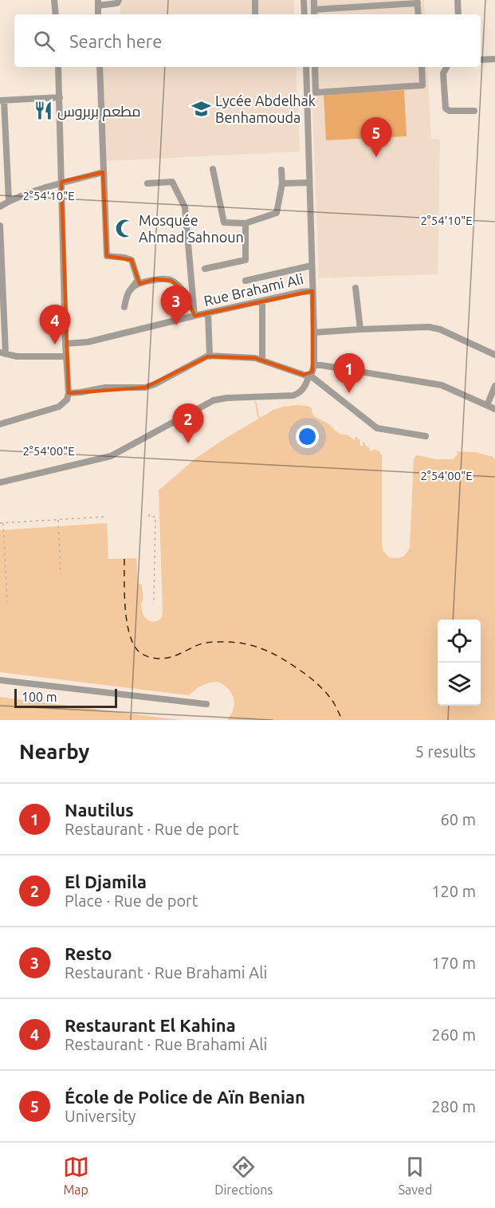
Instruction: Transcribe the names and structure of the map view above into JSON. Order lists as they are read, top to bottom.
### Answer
{
  "streets": {
    "street": ["Rue Brahami Ali"]
  },
  "places": {
    "school or university": ["Lycée Abdelhak Benhamouda"],
    "restaurant": ["مطعم بربروس"],
    "mosque": ["Mosquée Ahmad Sahnoun"]
  },
  "scale_bar": "100 m",
  "page": {
    "search": "Search here",
    "pins": [
      "5",
      "3",
      "4",
      "1",
      "2"
    ],
    "scale": "100 m",
    "heading": ["Nearby", "5 results"],
    "list": [
      {
        "mark": "1",
        "name": "Nautilus",
        "note": "Restaurant · Rue de port",
        "value": "60 m"
      },
      {
        "mark": "2",
        "name": "El Djamila",
        "note": "Place · Rue de port",
        "value": "120 m"
      },
      {
        "mark": "3",
        "name": "Resto",
        "note": "Restaurant · Rue Brahami Ali",
        "value": "170 m"
      },
      {
        "mark": "4",
        "name": "Restaurant El Kahina",
        "note": "Restaurant · Rue Brahami Ali",
        "value": "260 m"
      },
      {
        "mark": "5",
        "name": "École de Police de Aïn Benian",
        "note": "University",
        "value": "280 m"
      }
    ],
    "nav": ["Map", "Directions", "Saved"]
  },
  "coordinates": ["2°54'10\"E", "2°54'00\"E"]
}
